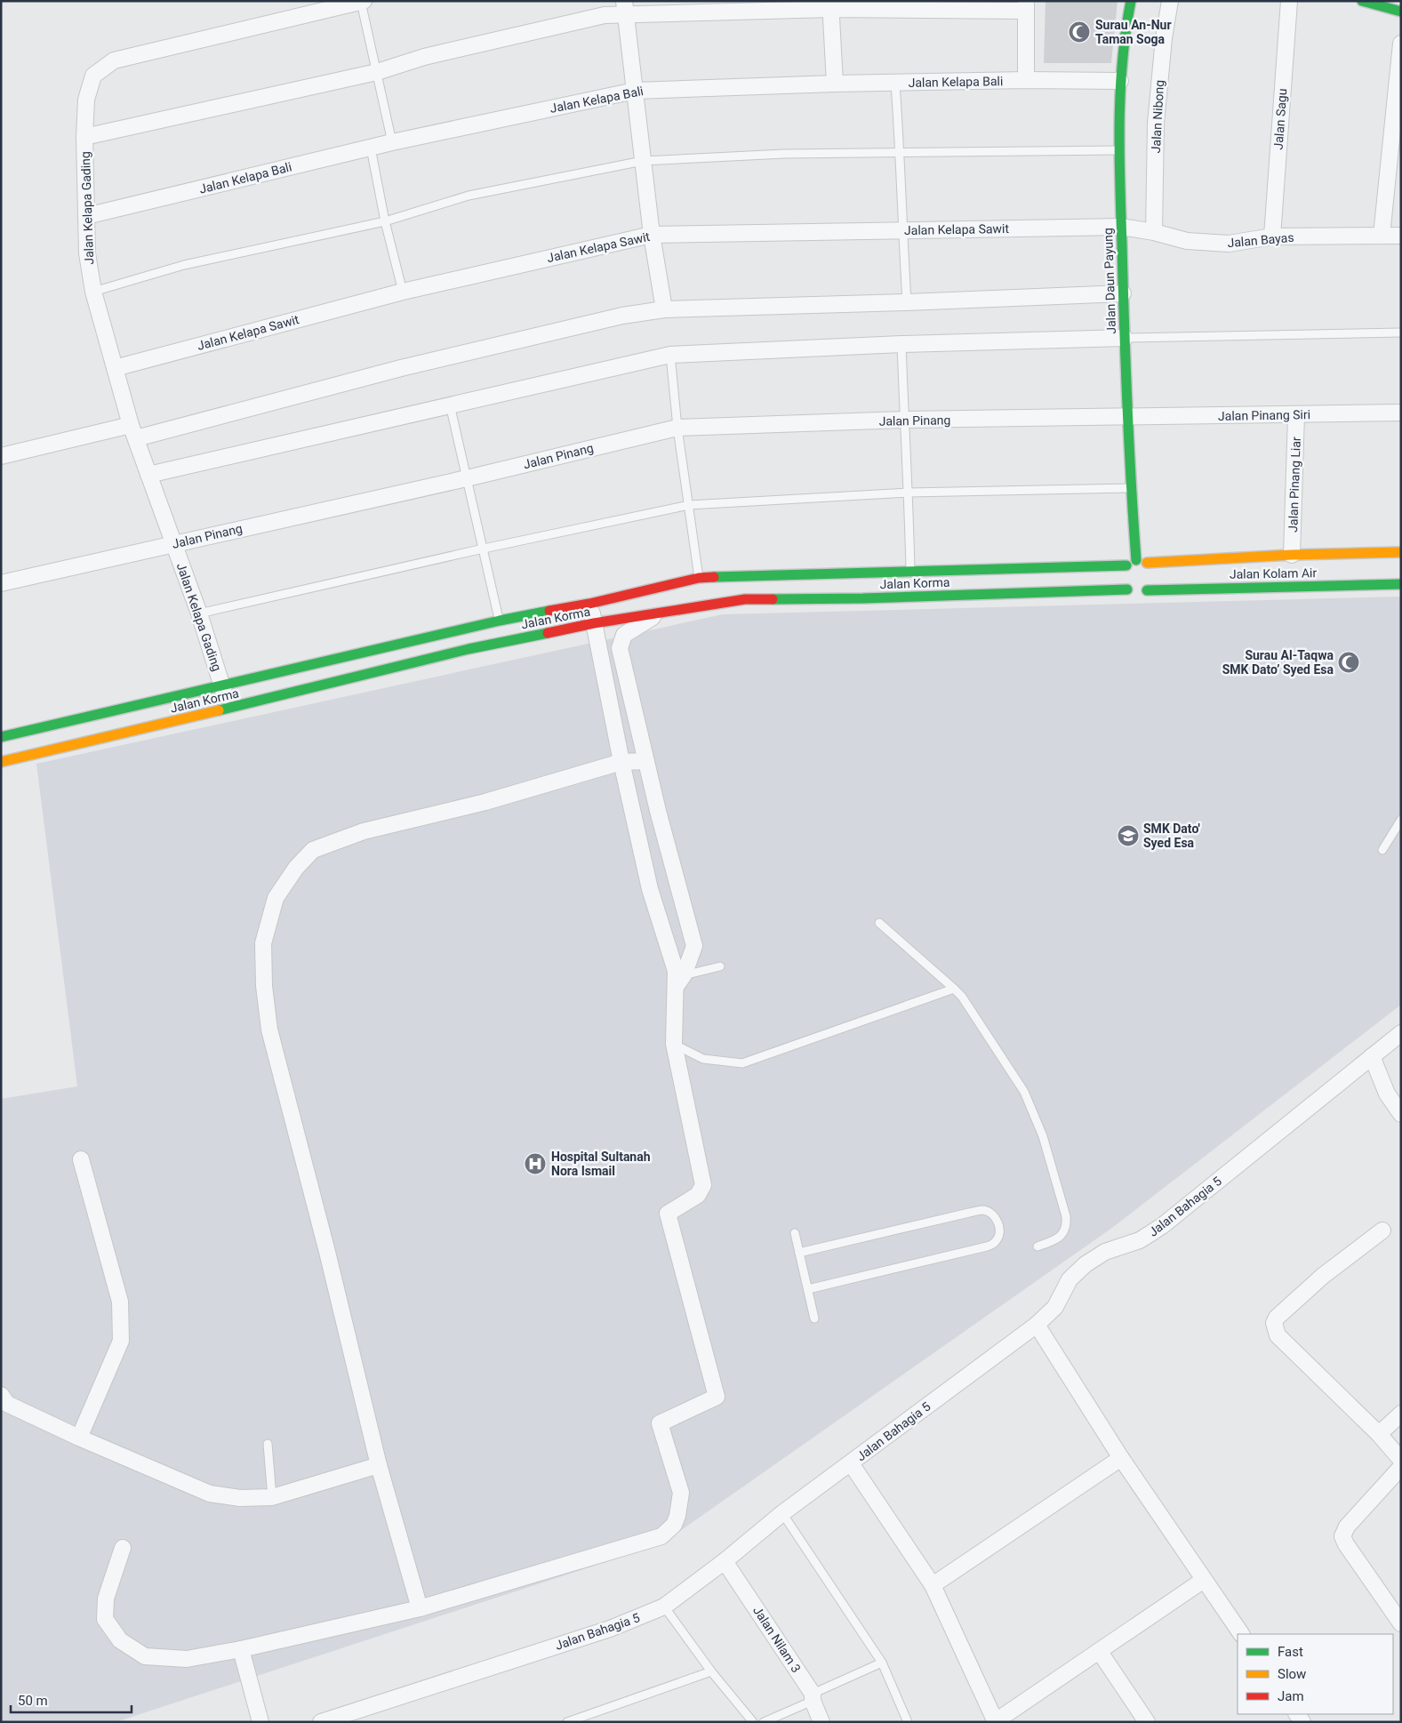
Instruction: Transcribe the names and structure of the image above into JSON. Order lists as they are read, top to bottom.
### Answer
{
  "streets": {
    "street": [
      "Jalan Kelapa Bali",
      "Jalan Nibong",
      "Jalan Sagu",
      "Jalan Kelapa Gading",
      "Jalan Kelapa Sawit",
      "Jalan Bayas",
      "Jalan Daun Payung",
      "Jalan Pinang Siri",
      "Jalan Pinang",
      "Jalan Pinang Liar",
      "Jalan Kolam Air",
      "Jalan Korma",
      "Jalan Bahagia 5",
      "Jalan Nilam 3"
    ]
  },
  "crossings": [
    ["Jalan Kelapa Bali", "Jalan Kelapa Gading"],
    ["Jalan Kelapa Bali", "Jalan Daun Payung"],
    ["Jalan Nibong", "Jalan Bayas"],
    ["Jalan Sagu", "Jalan Bayas"],
    ["Jalan Kelapa Gading", "Jalan Kelapa Sawit"],
    ["Jalan Kelapa Gading", "Jalan Pinang"],
    ["Jalan Kelapa Gading", "Jalan Korma"],
    ["Jalan Kelapa Sawit", "Jalan Bayas"],
    ["Jalan Kelapa Sawit", "Jalan Daun Payung"],
    ["Jalan Bayas", "Jalan Daun Payung"],
    ["Jalan Daun Payung", "Jalan Pinang Siri"],
    ["Jalan Daun Payung", "Jalan Pinang"],
    ["Jalan Daun Payung", "Jalan Kolam Air"],
    ["Jalan Daun Payung", "Jalan Korma"],
    ["Jalan Pinang Siri", "Jalan Pinang"],
    ["Jalan Pinang Siri", "Jalan Pinang Liar"],
    ["Jalan Pinang Liar", "Jalan Kolam Air"],
    ["Jalan Kolam Air", "Jalan Korma"],
    ["Jalan Bahagia 5", "Jalan Nilam 3"]
  ],
  "places": {
    "mosque": ["Surau An-Nur Taman Soga", "Surau Al-Taqwa SMK Dato’ Syed Esa"],
    "school or university": ["SMK Dato' Syed Esa"],
    "hospital": ["Hospital Sultanah Nora Ismail"]
  },
  "legend": ["Fast", "Slow", "Jam"],
  "scale_bar": "50 m"
}
